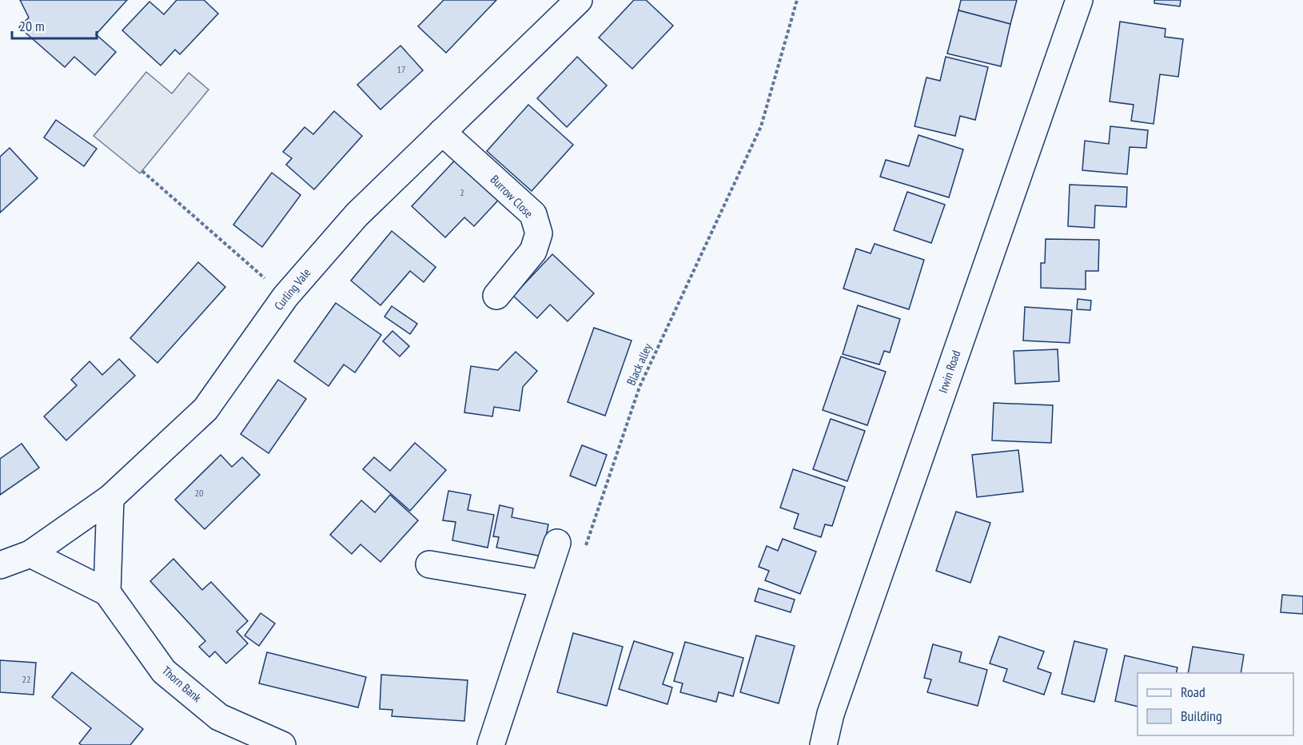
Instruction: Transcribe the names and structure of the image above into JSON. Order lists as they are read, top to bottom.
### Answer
{
  "streets": {
    "street": [
      "Burrow Close",
      "Curling Vale",
      "Irwin Road",
      "Thorn Bank"
    ],
    "path": ["Black alley"]
  },
  "crossings": [
    ["Burrow Close", "Curling Vale"],
    ["Curling Vale", "Thorn Bank"]
  ],
  "house_numbers": [
    "17",
    "2",
    "20",
    "22"
  ],
  "legend": ["Road", "Building"],
  "scale_bar": "20 m"
}
